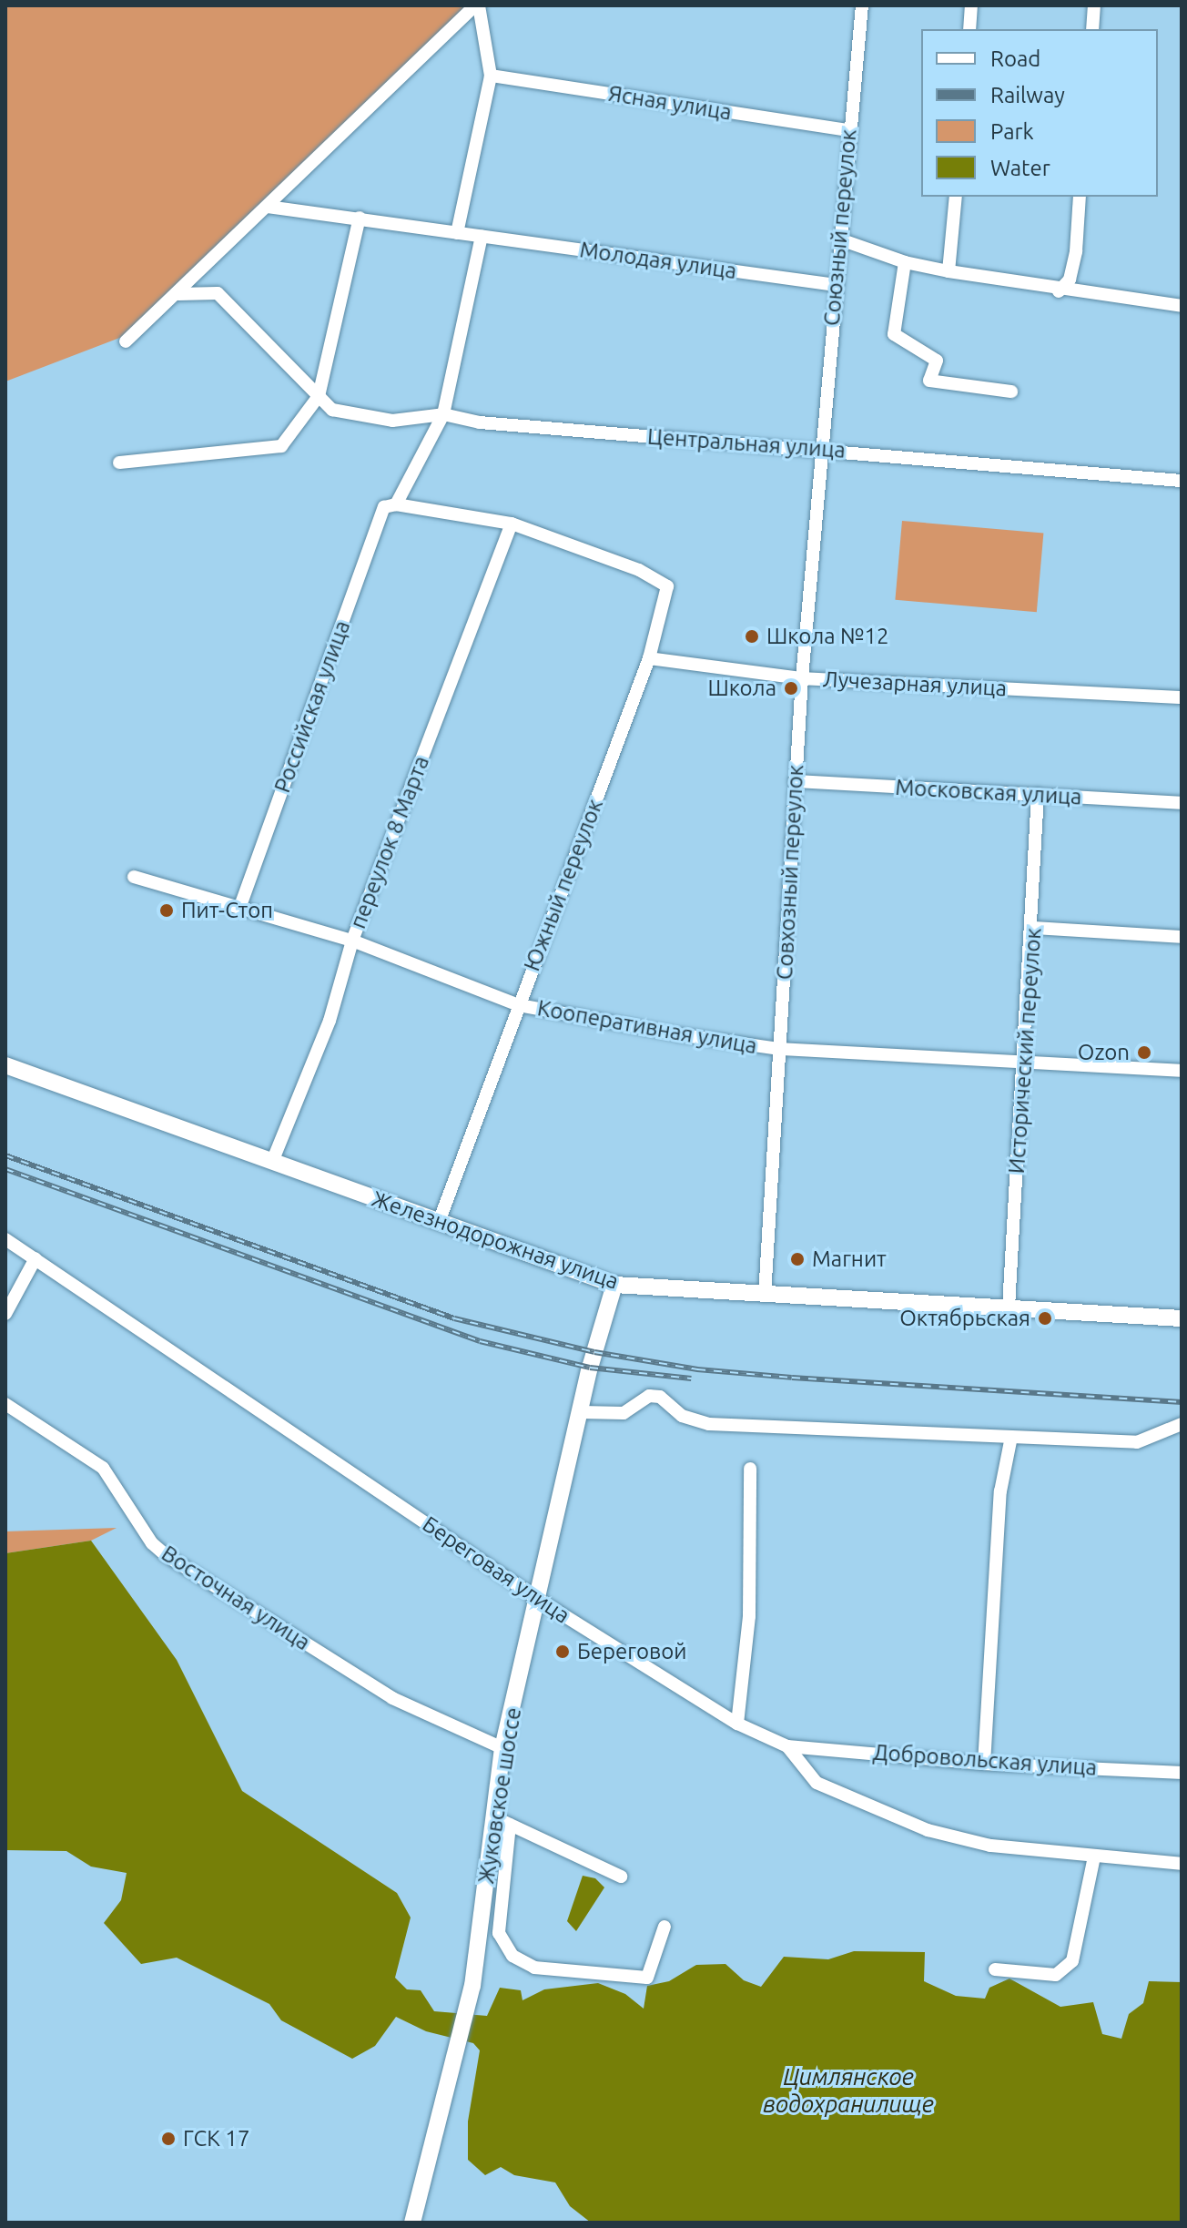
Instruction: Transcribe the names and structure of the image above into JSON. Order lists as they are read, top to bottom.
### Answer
{
  "streets": {
    "main road": ["Железнодорожная улица", "Жуковское шоссе"],
    "street": [
      "Ясная улица",
      "Союзный переулок",
      "Молодая улица",
      "Центральная улица",
      "Лучезарная улица",
      "Российская улица",
      "Московская улица",
      "переулок 8 Марта",
      "Совхозный переулок",
      "Южный переулок",
      "Кооперативная улица",
      "Исторический переулок",
      "Береговая улица",
      "Восточная улица",
      "Добровольская улица"
    ]
  },
  "crossings": [
    ["Ясная улица", "Союзный переулок"],
    ["Союзный переулок", "Молодая улица"],
    ["Союзный переулок", "Центральная улица"],
    ["Союзный переулок", "Совхозный переулок"],
    ["Центральная улица", "Российская улица"],
    ["Центральная улица", "Совхозный переулок"],
    ["Лучезарная улица", "Совхозный переулок"],
    ["Лучезарная улица", "Южный переулок"],
    ["Российская улица", "Кооперативная улица"],
    ["Московская улица", "Совхозный переулок"],
    ["Московская улица", "Исторический переулок"],
    ["переулок 8 Марта", "Южный переулок"],
    ["переулок 8 Марта", "Кооперативная улица"],
    ["переулок 8 Марта", "Железнодорожная улица"],
    ["Совхозный переулок", "Кооперативная улица"],
    ["Совхозный переулок", "Железнодорожная улица"],
    ["Южный переулок", "Кооперативная улица"],
    ["Южный переулок", "Железнодорожная улица"],
    ["Кооперативная улица", "Исторический переулок"],
    ["Исторический переулок", "Железнодорожная улица"],
    ["Железнодорожная улица", "Жуковское шоссе"],
    ["Береговая улица", "Добровольская улица"],
    ["Береговая улица", "Жуковское шоссе"],
    ["Восточная улица", "Жуковское шоссе"]
  ],
  "water": ["Цимлянское водохранилище"],
  "places": [
    "Школа №12",
    "Школа",
    "Пит-Стоп",
    "Ozon",
    "Магнит",
    "Октябрьская",
    "Береговой",
    "ГСК 17"
  ],
  "legend": [
    "Road",
    "Railway",
    "Park",
    "Water"
  ]
}
